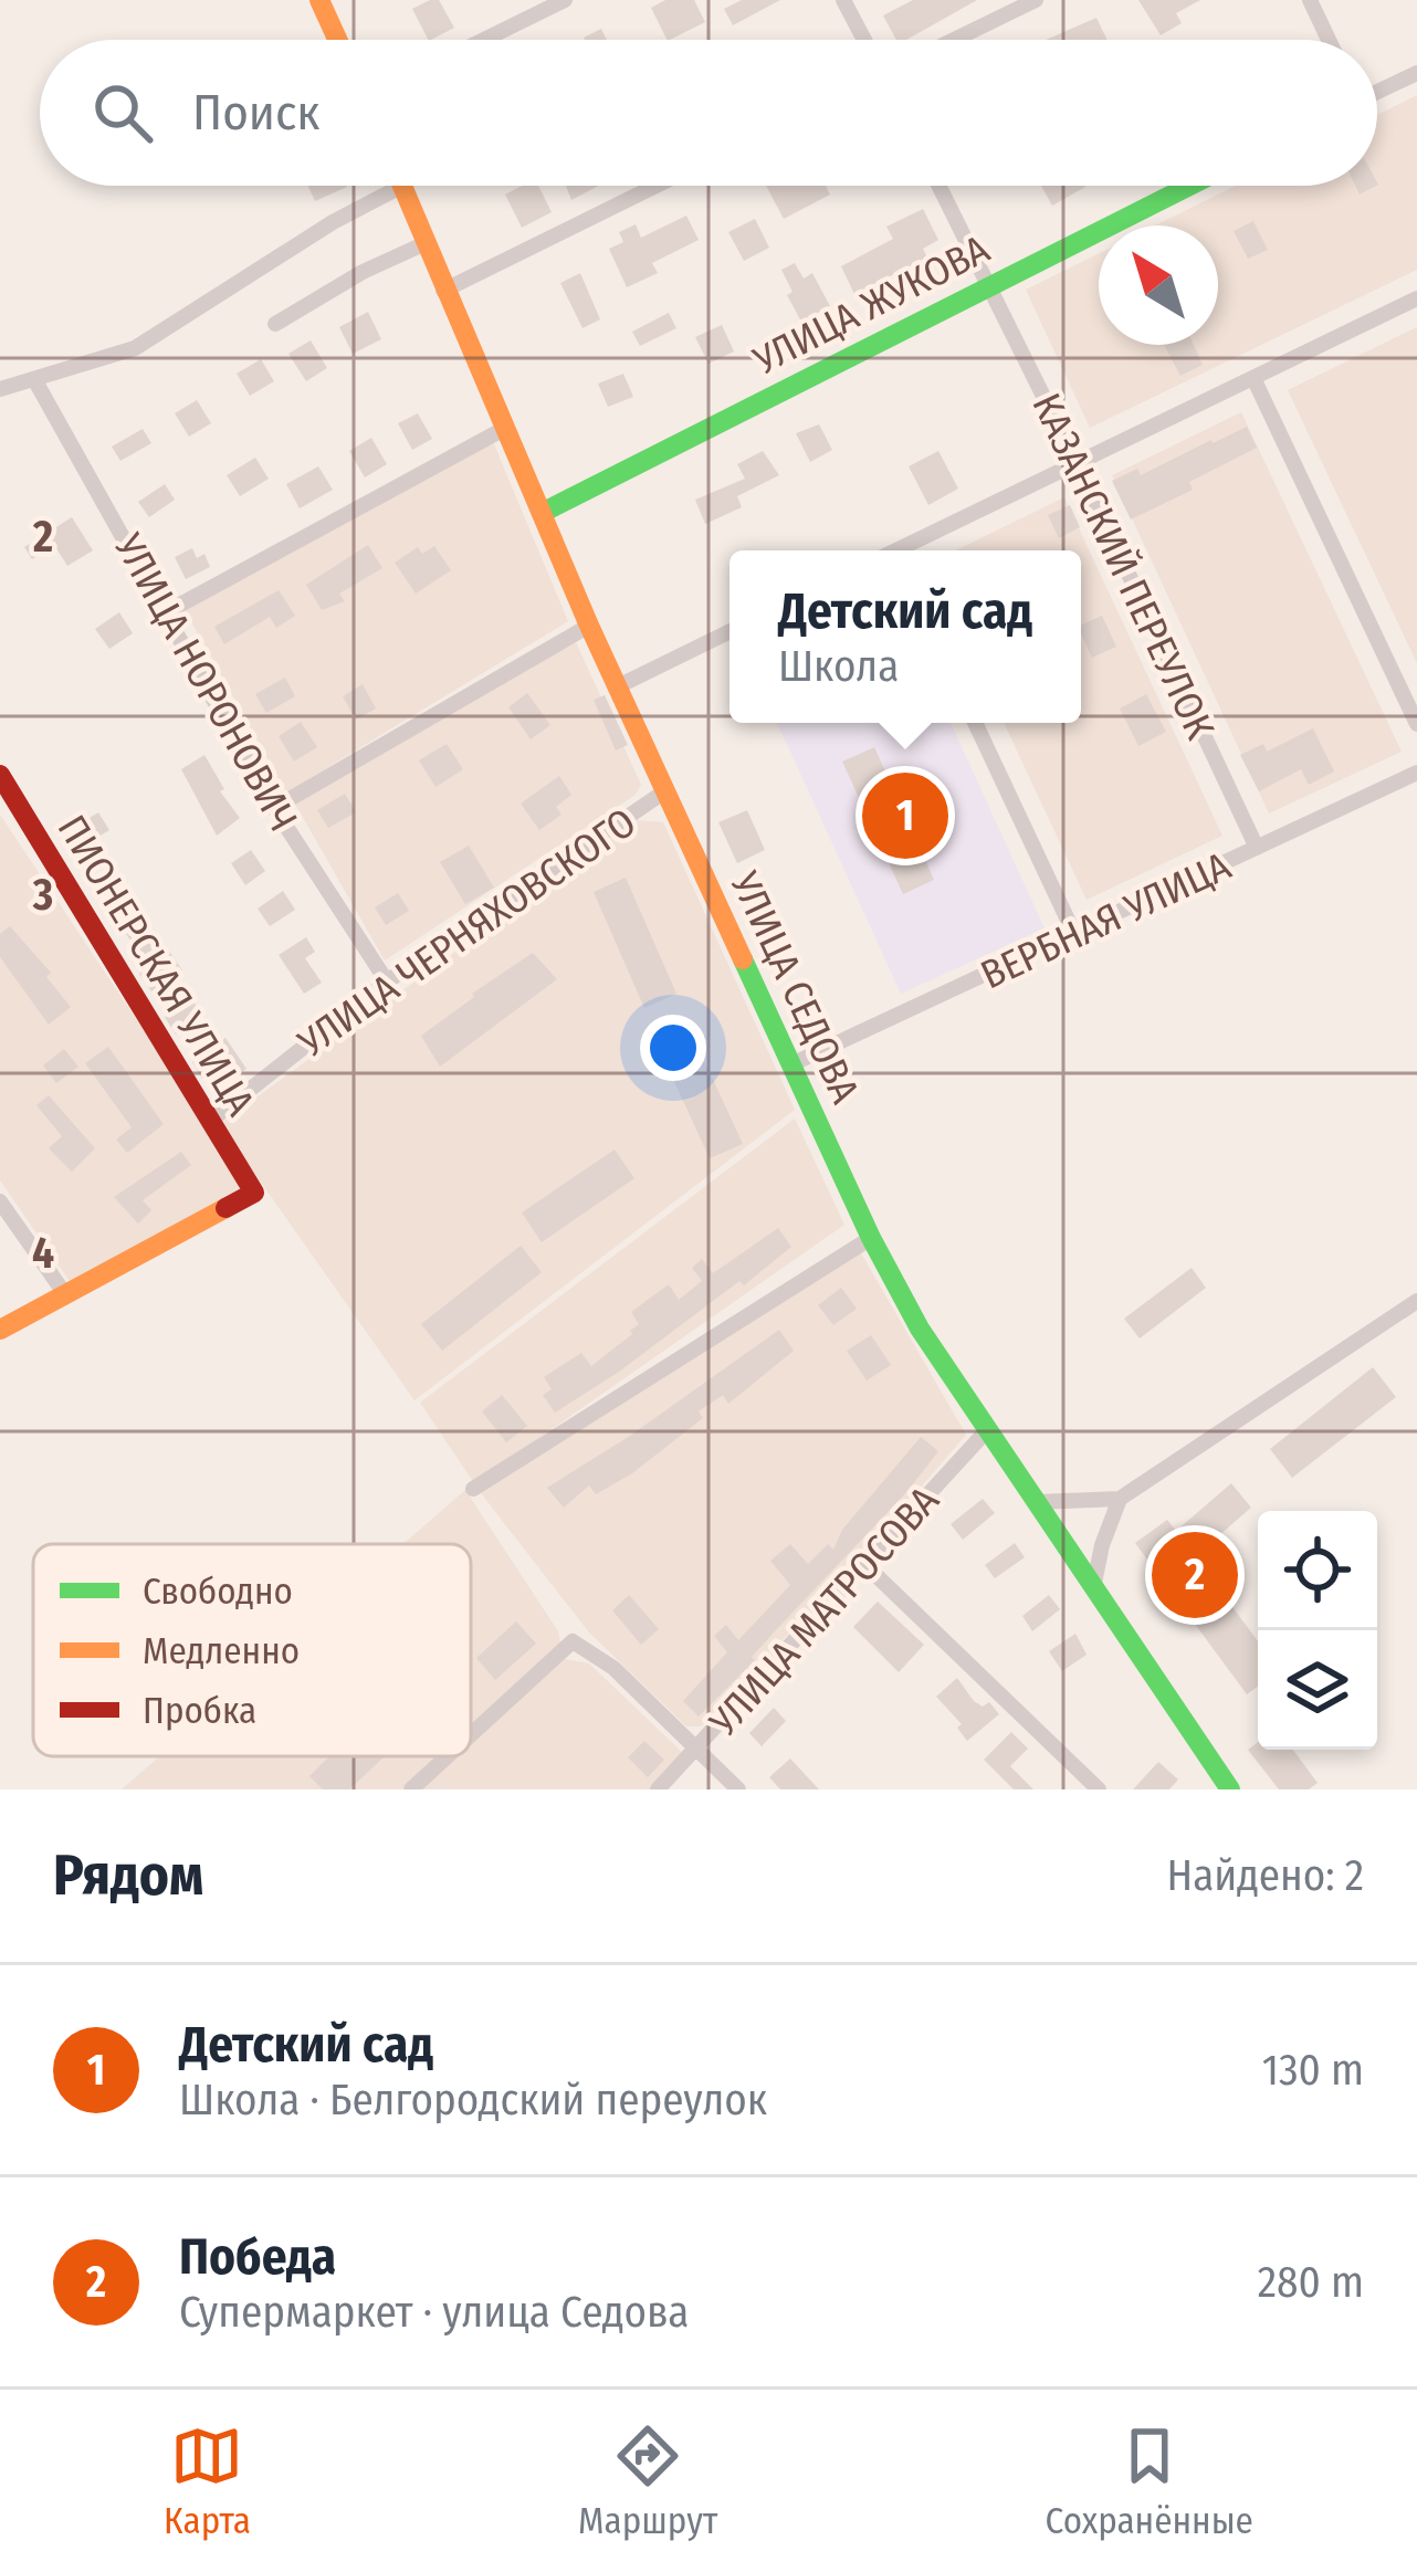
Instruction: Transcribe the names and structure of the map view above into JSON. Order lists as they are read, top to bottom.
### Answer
{
  "streets": {
    "street": [
      "УЛИЦА ЖУКОВА",
      "КАЗАНСКИЙ ПЕРЕУЛОК",
      "УЛИЦА НОРОНОВИЧ",
      "ВЕРБНАЯ УЛИЦА",
      "УЛИЦА ЧЕРНЯХОВСКОГО",
      "ПИОНЕРСКАЯ УЛИЦА",
      "УЛИЦА СЕДОВА",
      "УЛИЦА МАТРОСОВА"
    ]
  },
  "crossings": [
    ["УЛИЦА ЖУКОВА", "КАЗАНСКИЙ ПЕРЕУЛОК"],
    ["УЛИЦА ЖУКОВА", "УЛИЦА СЕДОВА"],
    ["КАЗАНСКИЙ ПЕРЕУЛОК", "ВЕРБНАЯ УЛИЦА"],
    ["УЛИЦА НОРОНОВИЧ", "УЛИЦА ЧЕРНЯХОВСКОГО"],
    ["ВЕРБНАЯ УЛИЦА", "УЛИЦА СЕДОВА"],
    ["УЛИЦА ЧЕРНЯХОВСКОГО", "ПИОНЕРСКАЯ УЛИЦА"],
    ["УЛИЦА ЧЕРНЯХОВСКОГО", "УЛИЦА СЕДОВА"],
    ["УЛИЦА СЕДОВА", "УЛИЦА МАТРОСОВА"]
  ],
  "legend": ["Свободно", "Медленно", "Пробка"],
  "north": "top left",
  "page": {
    "search": "Поиск",
    "popup": ["Детский сад", "Школа"],
    "pins": ["1", "2"],
    "heading": ["Рядом", "Найдено: 2"],
    "list": [
      {
        "mark": "1",
        "name": "Детский сад",
        "note": "Школа · Белгородский переулок",
        "value": "130 m"
      },
      {
        "mark": "2",
        "name": "Победа",
        "note": "Супермаркет · улица Седова",
        "value": "280 m"
      }
    ],
    "nav": ["Карта", "Маршрут", "Сохранённые"]
  },
  "grid": {
    "rows": ["2", "3", "4"]
  }
}
